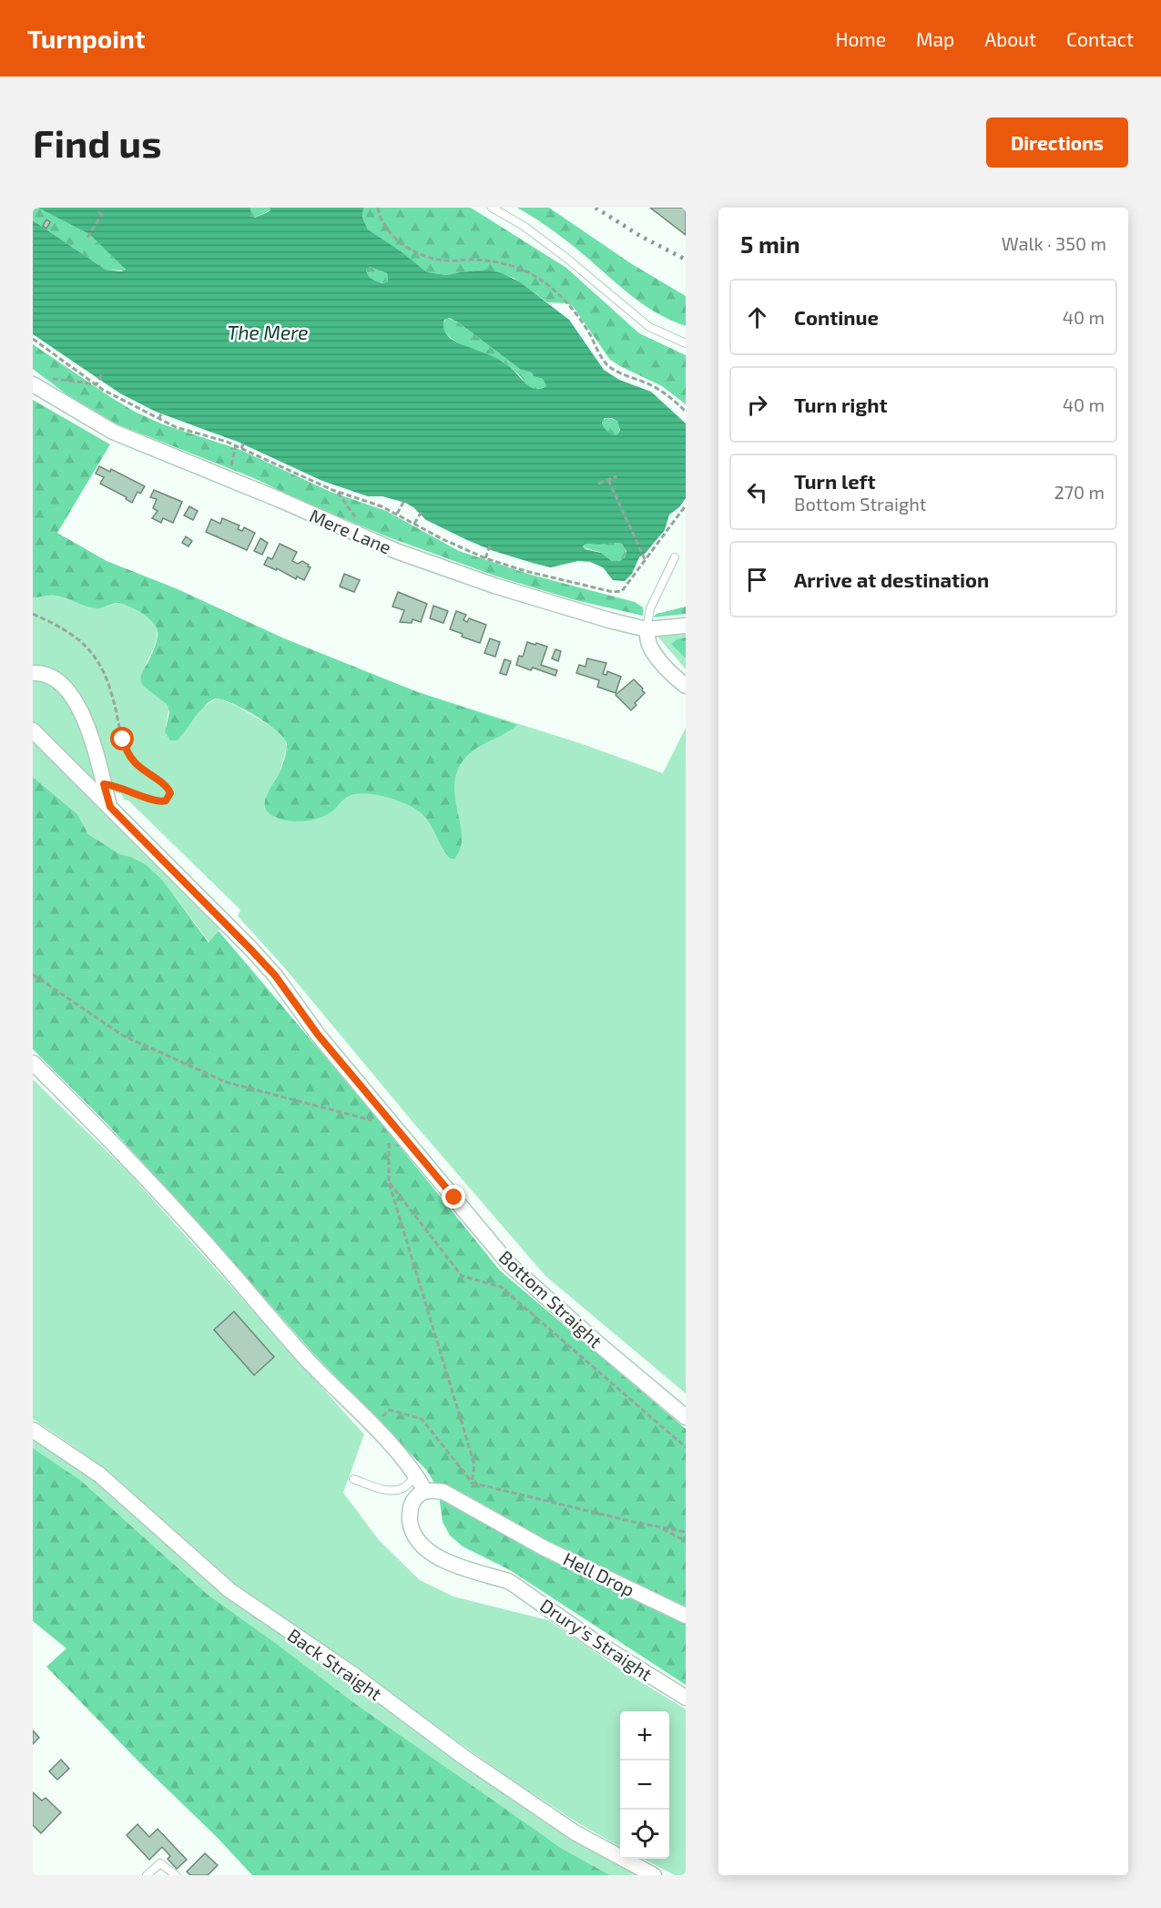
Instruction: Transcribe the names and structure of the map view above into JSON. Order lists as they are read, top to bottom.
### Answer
{
  "streets": {
    "street": [
      "Mere Lane",
      "Bottom Straight",
      "Hell Drop",
      "Drury's Straight",
      "Back Straight"
    ]
  },
  "crossings": [
    ["Hell Drop", "Drury's Straight"]
  ],
  "water": ["The Mere"],
  "page": {
    "header": "Turnpoint",
    "nav": [
      "Home",
      "Map",
      "About",
      "Contact"
    ],
    "buttons": "Directions",
    "title": "Find us",
    "heading": ["5 min", "Walk · 350 m"],
    "list": [
      ["Continue", "40 m"],
      ["Turn right", "40 m"],
      ["Turn left", "Bottom Straight", "270 m"],
      "Arrive at destination"
    ],
    "map_buttons": ["+", "−"]
  }
}
